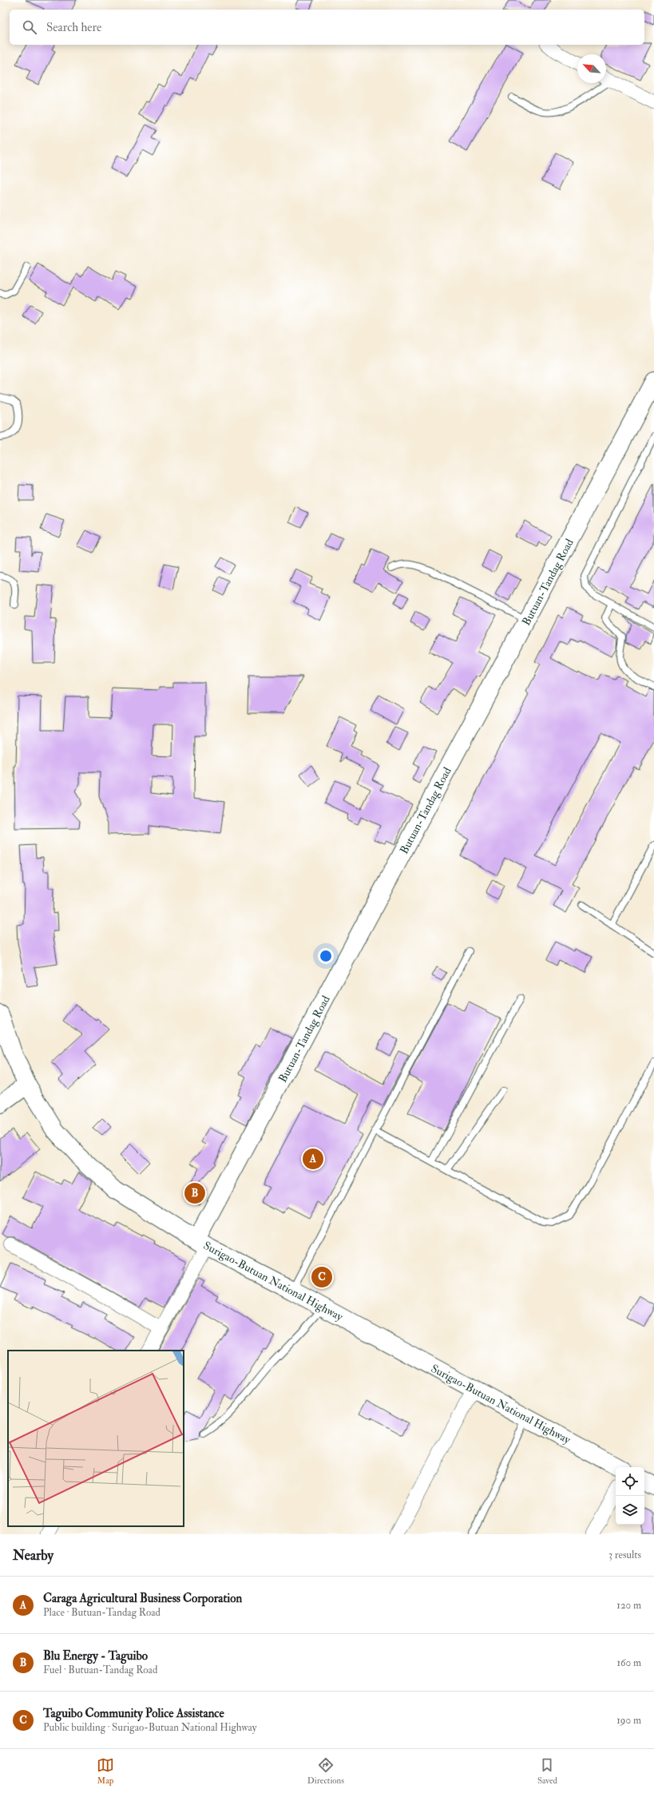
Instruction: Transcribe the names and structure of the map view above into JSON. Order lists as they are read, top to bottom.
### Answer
{
  "streets": {
    "main road": ["Butuan-Tandag Road", "Surigao-Butuan National Highway"]
  },
  "crossings": [
    ["Butuan-Tandag Road", "Surigao-Butuan National Highway"]
  ],
  "north": "top left",
  "page": {
    "search": "Search here",
    "pins": ["A", "B", "C"],
    "heading": ["Nearby", "3 results"],
    "list": [
      {
        "mark": "A",
        "name": "Caraga Agricultural Business Corporation",
        "note": "Place · Butuan-Tandag Road",
        "value": "120 m"
      },
      {
        "mark": "B",
        "name": "Blu Energy - Taguibo",
        "note": "Fuel · Butuan-Tandag Road",
        "value": "160 m"
      },
      {
        "mark": "C",
        "name": "Taguibo Community Police Assistance",
        "note": "Public building · Surigao-Butuan National Highway",
        "value": "190 m"
      }
    ],
    "nav": ["Map", "Directions", "Saved"]
  }
}
